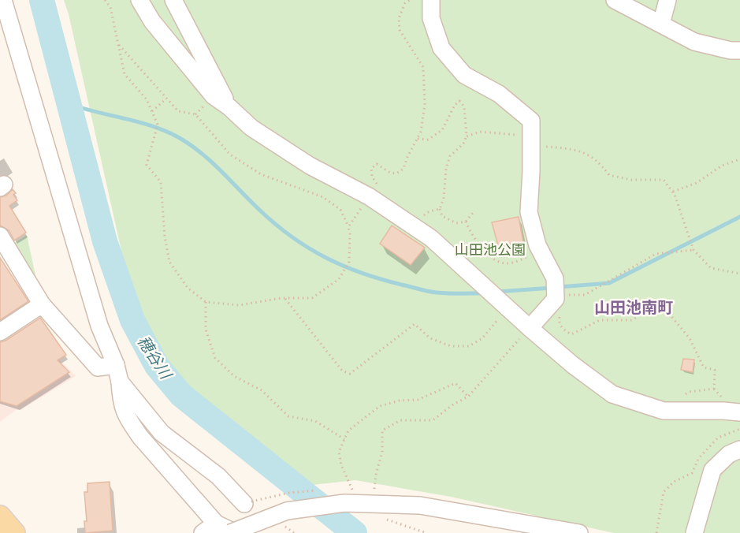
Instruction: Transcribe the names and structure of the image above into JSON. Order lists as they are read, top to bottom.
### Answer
{
  "districts": ["山田池南町"],
  "water": ["穂谷川"],
  "parks": ["山田池公園"]
}
